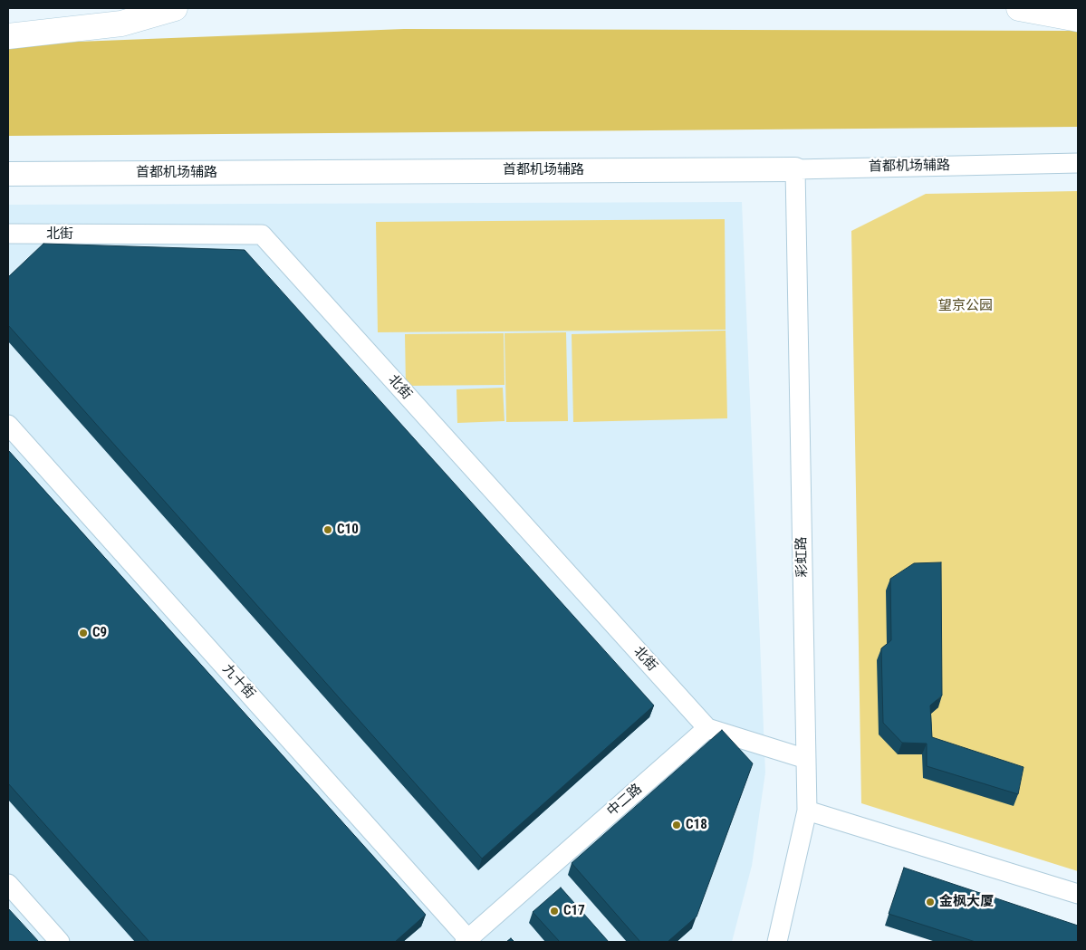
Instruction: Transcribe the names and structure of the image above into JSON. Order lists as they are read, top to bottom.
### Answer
{
  "streets": {
    "main road": ["首都机场辅路"],
    "street": [
      "北街",
      "彩虹路",
      "九十街",
      "中二路"
    ]
  },
  "crossings": [
    ["首都机场辅路", "彩虹路"],
    ["北街", "中二路"],
    ["九十街", "中二路"]
  ],
  "parks": ["望京公园"],
  "places": [
    "C10",
    "C9",
    "C18",
    "金枫大厦",
    "C17"
  ]
}
